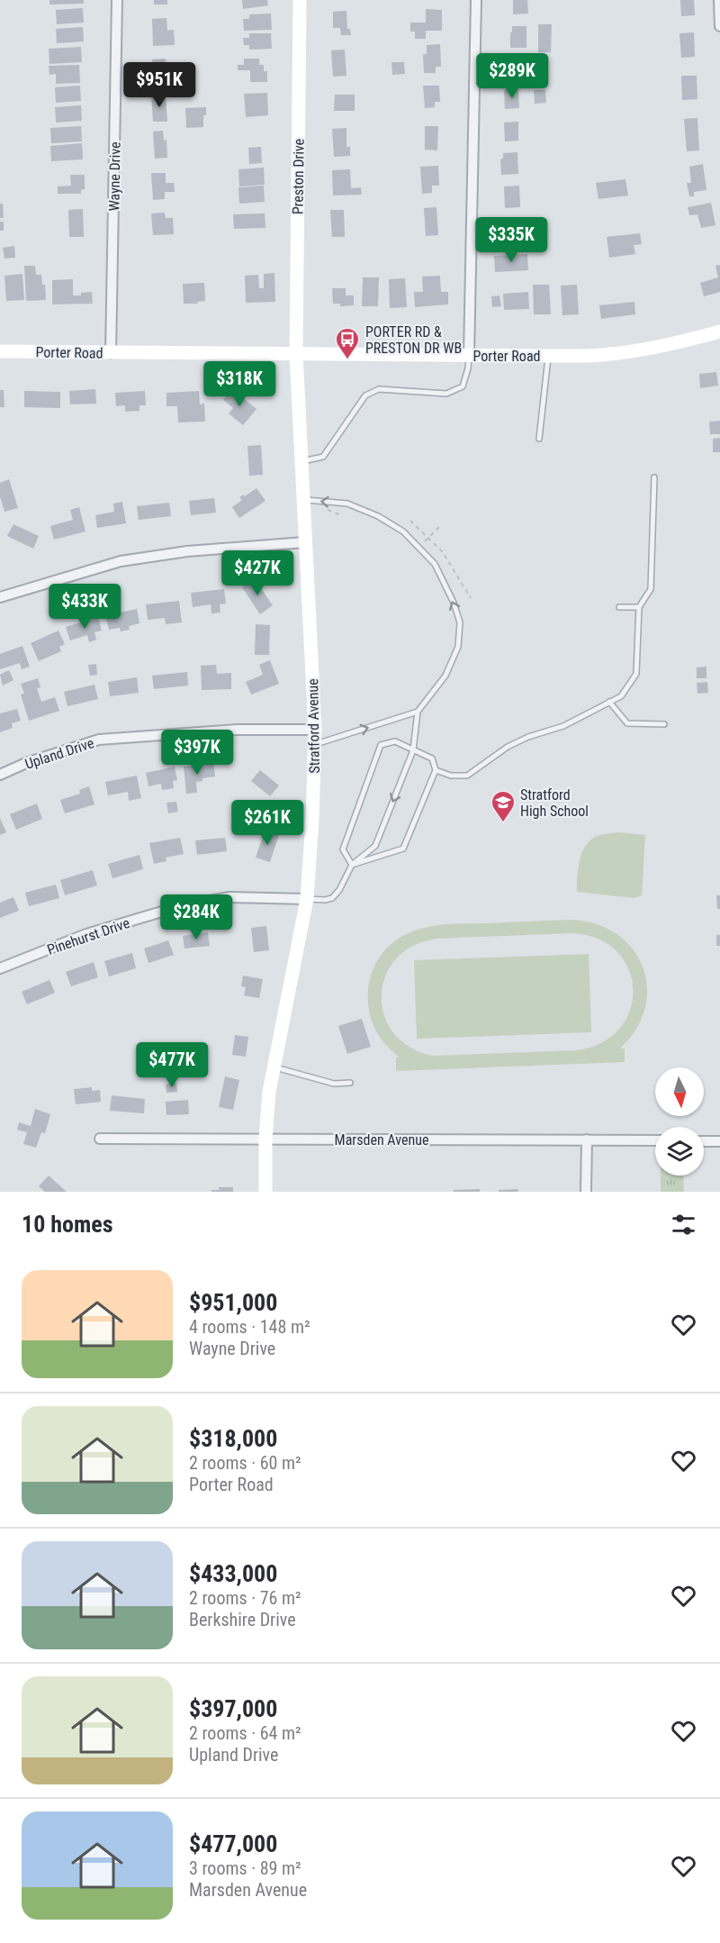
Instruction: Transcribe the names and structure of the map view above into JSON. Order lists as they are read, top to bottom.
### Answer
{
  "streets": {
    "street": [
      "Wayne Drive",
      "Preston Drive",
      "Porter Road",
      "Stratford Avenue",
      "Upland Drive",
      "Pinehurst Drive",
      "Marsden Avenue"
    ]
  },
  "crossings": [
    ["Wayne Drive", "Porter Road"],
    ["Preston Drive", "Porter Road"],
    ["Preston Drive", "Stratford Avenue"],
    ["Porter Road", "Stratford Avenue"],
    ["Stratford Avenue", "Upland Drive"],
    ["Stratford Avenue", "Pinehurst Drive"],
    ["Stratford Avenue", "Marsden Avenue"]
  ],
  "places": {
    "bus stop": ["PORTER RD & PRESTON DR WB"],
    "school or university": ["Stratford High School"]
  },
  "north": "bottom",
  "page": {
    "price": [
      "$289K",
      "$951K",
      "$335K",
      "$318K",
      "$427K",
      "$433K",
      "$397K",
      "$261K",
      "$284K",
      "$477K"
    ],
    "heading": "10 homes",
    "list": [
      {
        "name": "$951,000",
        "note": "4 rooms · 148 m² · Wayne Drive"
      },
      {
        "name": "$318,000",
        "note": "2 rooms · 60 m² · Porter Road"
      },
      {
        "name": "$433,000",
        "note": "2 rooms · 76 m² · Berkshire Drive"
      },
      {
        "name": "$397,000",
        "note": "2 rooms · 64 m² · Upland Drive"
      },
      {
        "name": "$477,000",
        "note": "3 rooms · 89 m² · Marsden Avenue"
      }
    ]
  }
}
